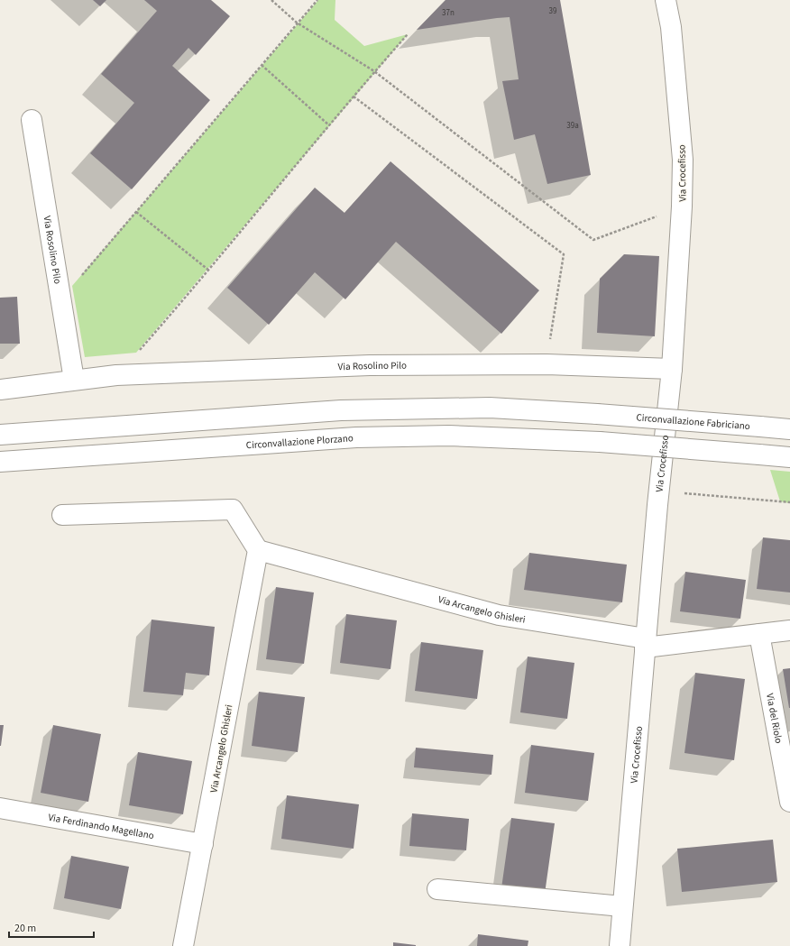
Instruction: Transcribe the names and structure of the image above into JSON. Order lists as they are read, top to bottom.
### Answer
{
  "streets": {
    "main road": [
      "Via Crocefisso",
      "Via Rosolino Pilo",
      "Circonvallazione Fabriciano",
      "Circonvallazione Plorzano",
      "Via Arcangelo Ghisleri",
      "Via del Riolo",
      "Via Ferdinando Magellano"
    ]
  },
  "crossings": [
    ["Via Crocefisso", "Via Rosolino Pilo"],
    ["Via Crocefisso", "Via Arcangelo Ghisleri"],
    ["Via Arcangelo Ghisleri", "Via Ferdinando Magellano"]
  ],
  "house_numbers": ["39", "37n", "39a"],
  "scale_bar": "20 m"
}
